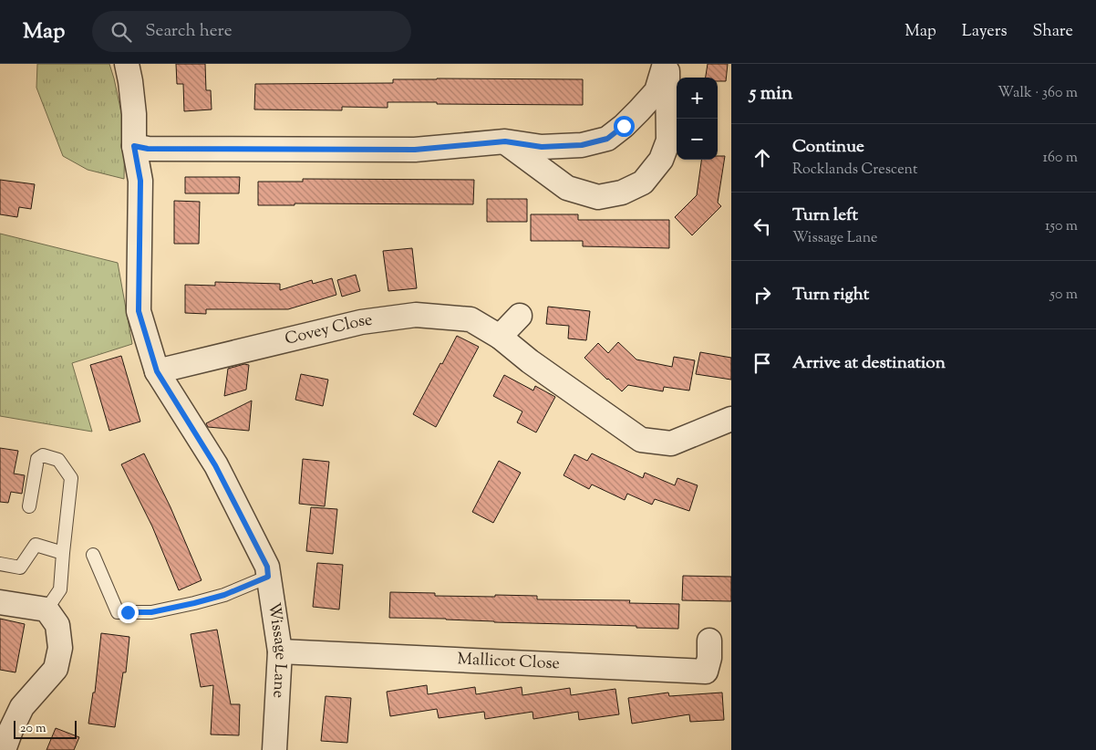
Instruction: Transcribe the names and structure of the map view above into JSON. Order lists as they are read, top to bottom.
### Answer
{
  "streets": {
    "street": ["Covey Close", "Wissage Lane", "Mallicot Close"]
  },
  "crossings": [
    ["Covey Close", "Wissage Lane"],
    ["Wissage Lane", "Mallicot Close"]
  ],
  "scale_bar": "20 m",
  "page": {
    "header": "Map",
    "search": "Search here",
    "nav": ["Map", "Layers", "Share"],
    "heading": ["5 min", "Walk · 360 m"],
    "map_buttons": ["+", "−"],
    "list": [
      ["Continue", "Rocklands Crescent", "160 m"],
      ["Turn left", "Wissage Lane", "150 m"],
      ["Turn right", "50 m"],
      "Arrive at destination"
    ],
    "scale": "20 m"
  }
}
